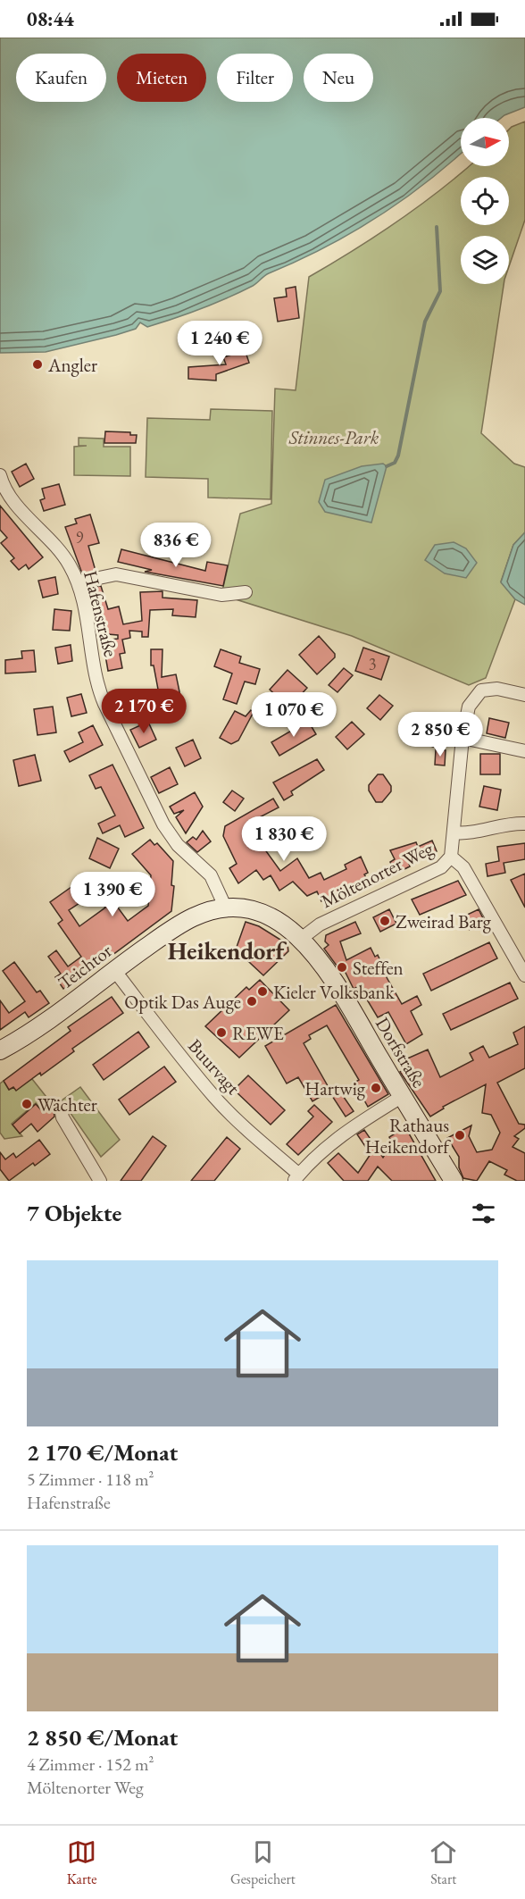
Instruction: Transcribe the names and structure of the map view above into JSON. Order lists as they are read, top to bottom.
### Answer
{
  "streets": {
    "street": [
      "Hafenstraße",
      "Möltenorter Weg",
      "Teichtor",
      "Dorfstraße",
      "Buurvagt"
    ]
  },
  "crossings": [
    ["Hafenstraße", "Teichtor"],
    ["Hafenstraße", "Dorfstraße"],
    ["Möltenorter Weg", "Dorfstraße"],
    ["Teichtor", "Dorfstraße"],
    ["Teichtor", "Buurvagt"]
  ],
  "districts": ["Heikendorf"],
  "parks": ["Stinnes-Park"],
  "places": [
    "Angler",
    "Zweirad Barg",
    "Steffen",
    "Kieler Volksbank",
    "Optik Das Auge",
    "REWE",
    "Hartwig",
    "Wächter",
    "Rathaus Heikendorf"
  ],
  "house_numbers": ["9", "3"],
  "north": "right",
  "page": {
    "status": "08:44",
    "chip": [
      "Kaufen",
      "Mieten",
      "Filter",
      "Neu"
    ],
    "price": [
      "1 240 €",
      "836 €",
      "2 170 €",
      "1 070 €",
      "2 850 €",
      "1 830 €",
      "1 390 €"
    ],
    "heading": "7 Objekte",
    "list": [
      {
        "name": "2 170 €/Monat",
        "note": "5 Zimmer · 118 m² · Hafenstraße"
      },
      {
        "name": "2 850 €/Monat",
        "note": "4 Zimmer · 152 m² · Möltenorter Weg"
      }
    ],
    "tabs": ["Karte", "Gespeichert", "Start"]
  }
}
